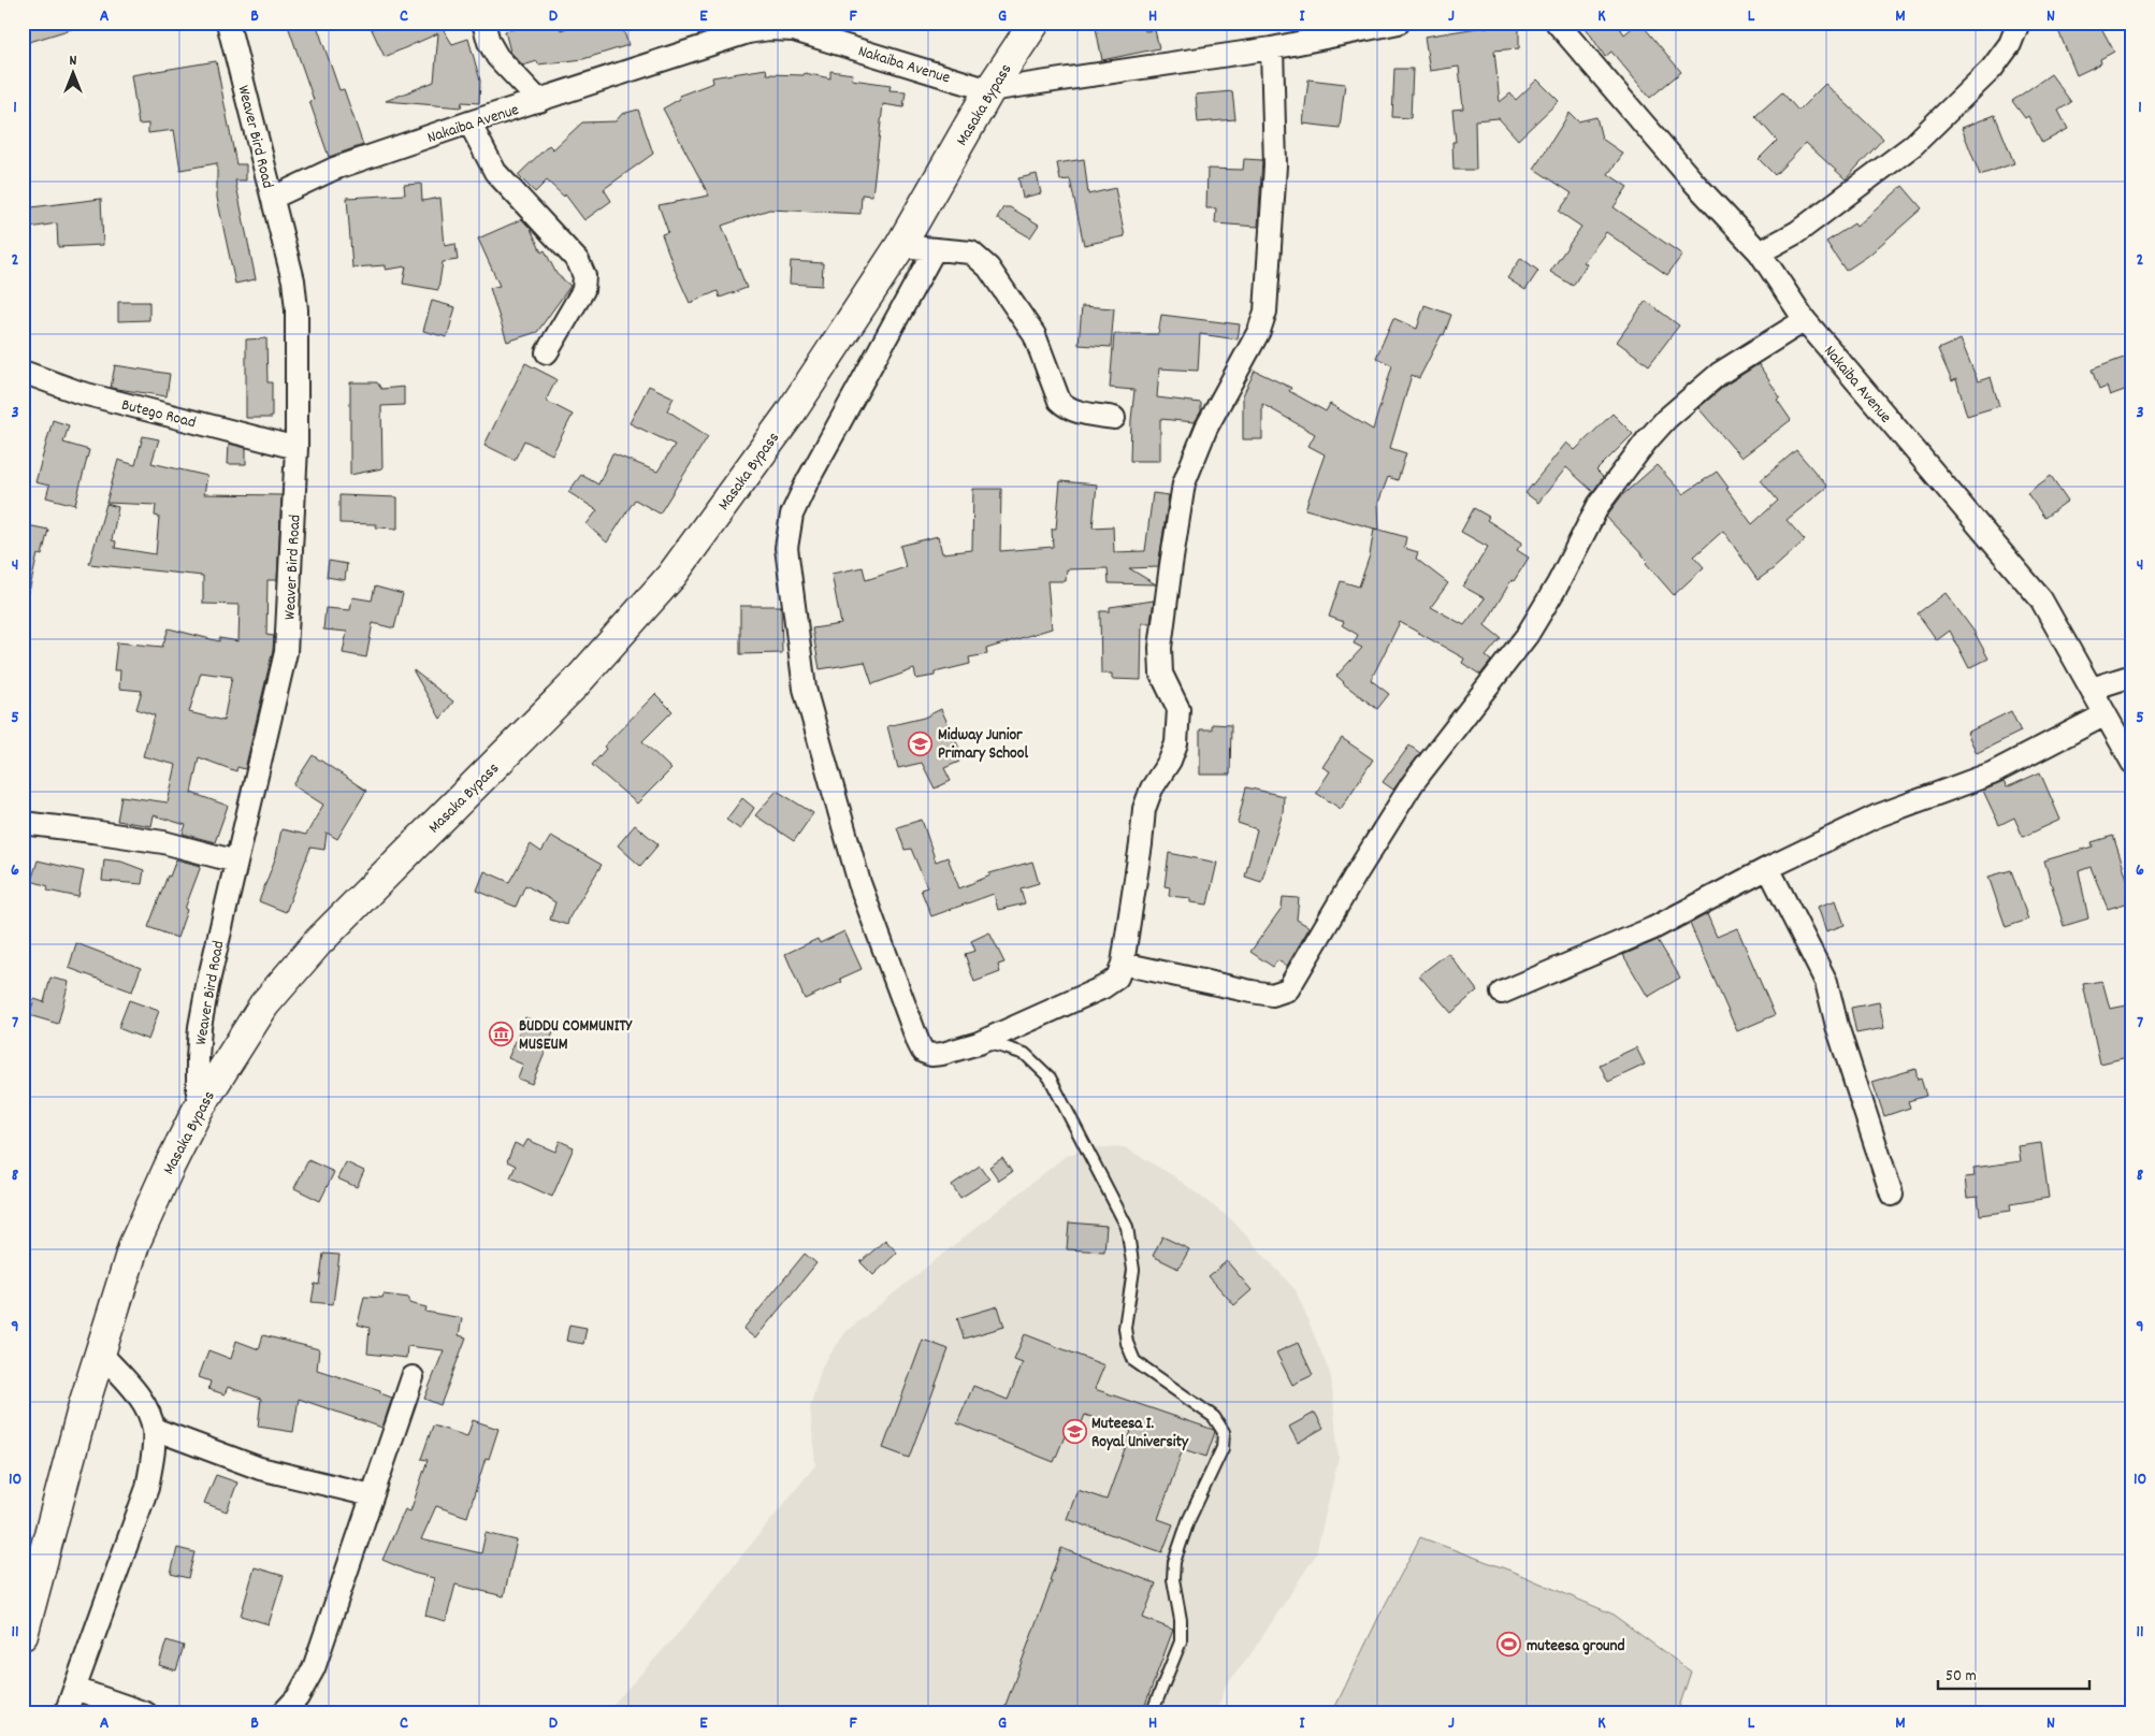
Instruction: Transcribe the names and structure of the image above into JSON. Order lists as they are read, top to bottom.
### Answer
{
  "streets": {
    "highway": ["Masaka Bypass"],
    "street": ["Nakaiba Avenue", "Weaver Bird Road", "Butego Road"]
  },
  "crossings": [
    ["Nakaiba Avenue", "Masaka Bypass"],
    ["Nakaiba Avenue", "Weaver Bird Road"],
    ["Masaka Bypass", "Weaver Bird Road"],
    ["Weaver Bird Road", "Butego Road"]
  ],
  "places": {
    "school or university": ["Midway Junior Primary School", "Muteesa I. Royal University"],
    "museum": ["BUDDU COMMUNITY MUSEUM"],
    "sports": ["muteesa ground"]
  },
  "scale_bar": "50 m",
  "north": "top",
  "grid": {
    "columns": [
      "A",
      "B",
      "C",
      "D",
      "E",
      "F",
      "G",
      "H",
      "I",
      "J",
      "K",
      "L",
      "M",
      "N"
    ],
    "rows": [
      "1",
      "2",
      "3",
      "4",
      "5",
      "6",
      "7",
      "8",
      "9",
      "10",
      "11"
    ]
  }
}
